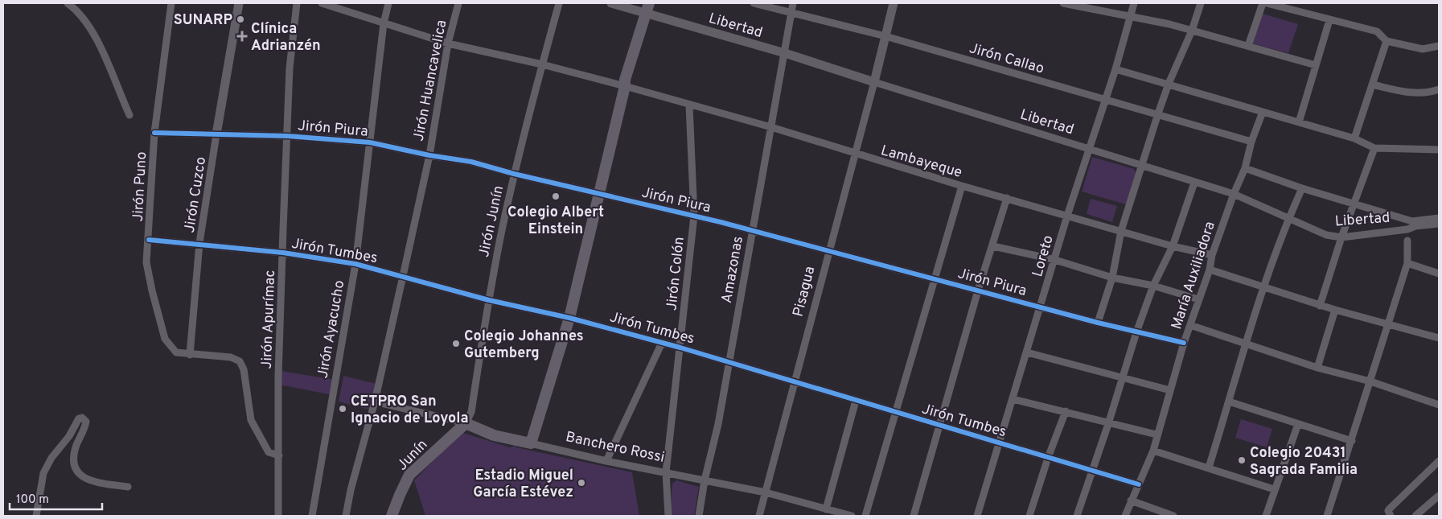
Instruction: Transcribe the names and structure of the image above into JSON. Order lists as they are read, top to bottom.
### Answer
{
  "streets": {
    "main road": ["Banchero Rossi", "Junín"],
    "street": [
      "Libertad",
      "Jirón Callao",
      "Jirón Huancavelica",
      "Jirón Piura",
      "Lambayeque",
      "Jirón Puno",
      "Jirón Cuzco",
      "Jirón Junín",
      "Jirón Tumbes",
      "Loreto",
      "Amazonas",
      "Jirón Colón",
      "María Auxiliadora",
      "Pisagua",
      "Jirón Apurímac",
      "Jirón Ayacucho"
    ]
  },
  "crossings": [
    ["Libertad", "Loreto"],
    ["Libertad", "Amazonas"],
    ["Libertad", "María Auxiliadora"],
    ["Libertad", "Pisagua"],
    ["Jirón Callao", "Loreto"],
    ["Jirón Callao", "Amazonas"],
    ["Jirón Callao", "María Auxiliadora"],
    ["Jirón Callao", "Pisagua"],
    ["Jirón Huancavelica", "Jirón Piura"],
    ["Jirón Huancavelica", "Lambayeque"],
    ["Jirón Huancavelica", "Jirón Tumbes"],
    ["Jirón Huancavelica", "Banchero Rossi"],
    ["Jirón Piura", "Jirón Puno"],
    ["Jirón Piura", "Jirón Cuzco"],
    ["Jirón Piura", "Jirón Junín"],
    ["Jirón Piura", "Loreto"],
    ["Jirón Piura", "Amazonas"],
    ["Jirón Piura", "Jirón Colón"],
    ["Jirón Piura", "María Auxiliadora"],
    ["Jirón Piura", "Pisagua"],
    ["Jirón Piura", "Jirón Apurímac"],
    ["Jirón Piura", "Jirón Ayacucho"],
    ["Lambayeque", "Jirón Junín"],
    ["Lambayeque", "Loreto"],
    ["Lambayeque", "Amazonas"],
    ["Lambayeque", "Jirón Colón"],
    ["Lambayeque", "María Auxiliadora"],
    ["Lambayeque", "Pisagua"],
    ["Lambayeque", "Jirón Ayacucho"],
    ["Jirón Puno", "Jirón Cuzco"],
    ["Jirón Puno", "Jirón Tumbes"],
    ["Jirón Puno", "Jirón Apurímac"],
    ["Jirón Cuzco", "Jirón Tumbes"],
    ["Jirón Junín", "Jirón Tumbes"],
    ["Jirón Junín", "Banchero Rossi"],
    ["Jirón Junín", "Junín"],
    ["Jirón Tumbes", "Loreto"],
    ["Jirón Tumbes", "Amazonas"],
    ["Jirón Tumbes", "Jirón Colón"],
    ["Jirón Tumbes", "María Auxiliadora"],
    ["Jirón Tumbes", "Pisagua"],
    ["Jirón Tumbes", "Jirón Apurímac"],
    ["Jirón Tumbes", "Jirón Ayacucho"],
    ["Amazonas", "Banchero Rossi"],
    ["Jirón Colón", "Banchero Rossi"],
    ["Pisagua", "Banchero Rossi"],
    ["Banchero Rossi", "Junín"]
  ],
  "places": {
    "other": [
      "SUNARP",
      "Colegio Albert Einstein",
      "Colegio Johannes Gutemberg",
      "CETPRO San Ignacio de Loyola",
      "Colegio 20431 Sagrada Familia",
      "Estadio Miguel García Estévez"
    ],
    "health": ["Clínica Adrianzén"]
  },
  "scale_bar": "100 m"
}
